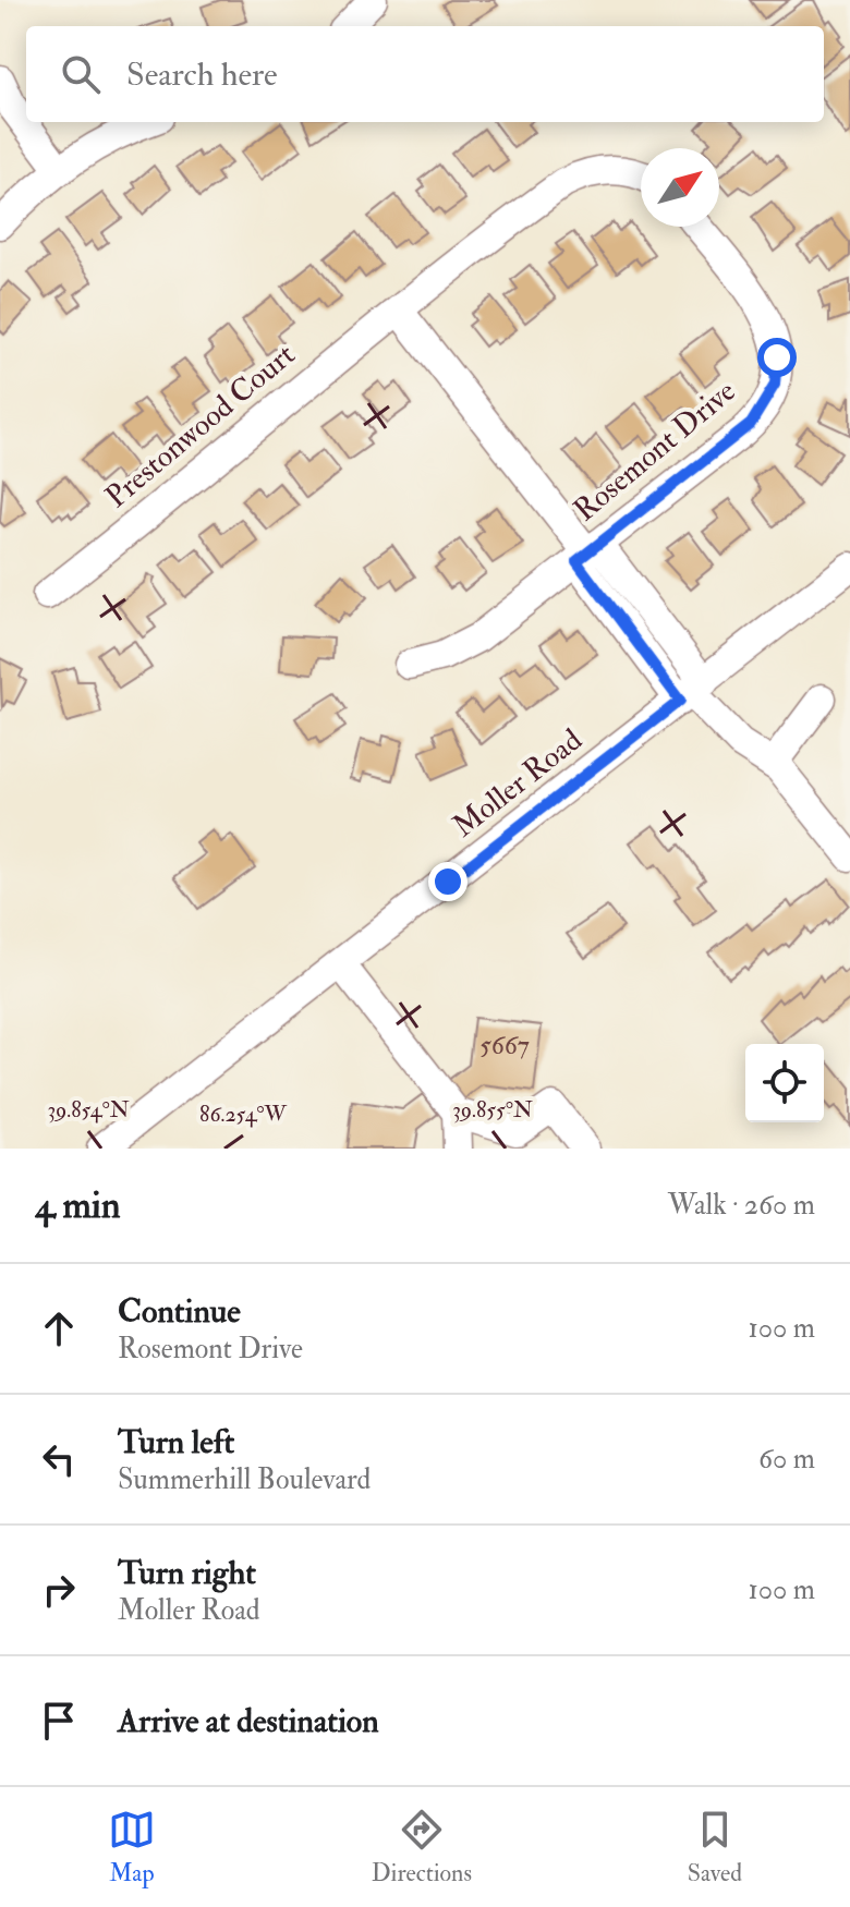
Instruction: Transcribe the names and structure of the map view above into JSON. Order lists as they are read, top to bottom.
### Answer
{
  "streets": {
    "street": ["Prestonwood Court", "Rosemont Drive", "Moller Road"]
  },
  "house_numbers": ["5667"],
  "north": "top right",
  "page": {
    "search": "Search here",
    "heading": ["4 min", "Walk · 260 m"],
    "list": [
      ["Continue", "Rosemont Drive", "100 m"],
      ["Turn left", "Summerhill Boulevard", "60 m"],
      ["Turn right", "Moller Road", "100 m"],
      "Arrive at destination"
    ],
    "nav": ["Map", "Directions", "Saved"]
  },
  "coordinates": ["39.854°N", "39.855°N", "86.254°W"]
}
